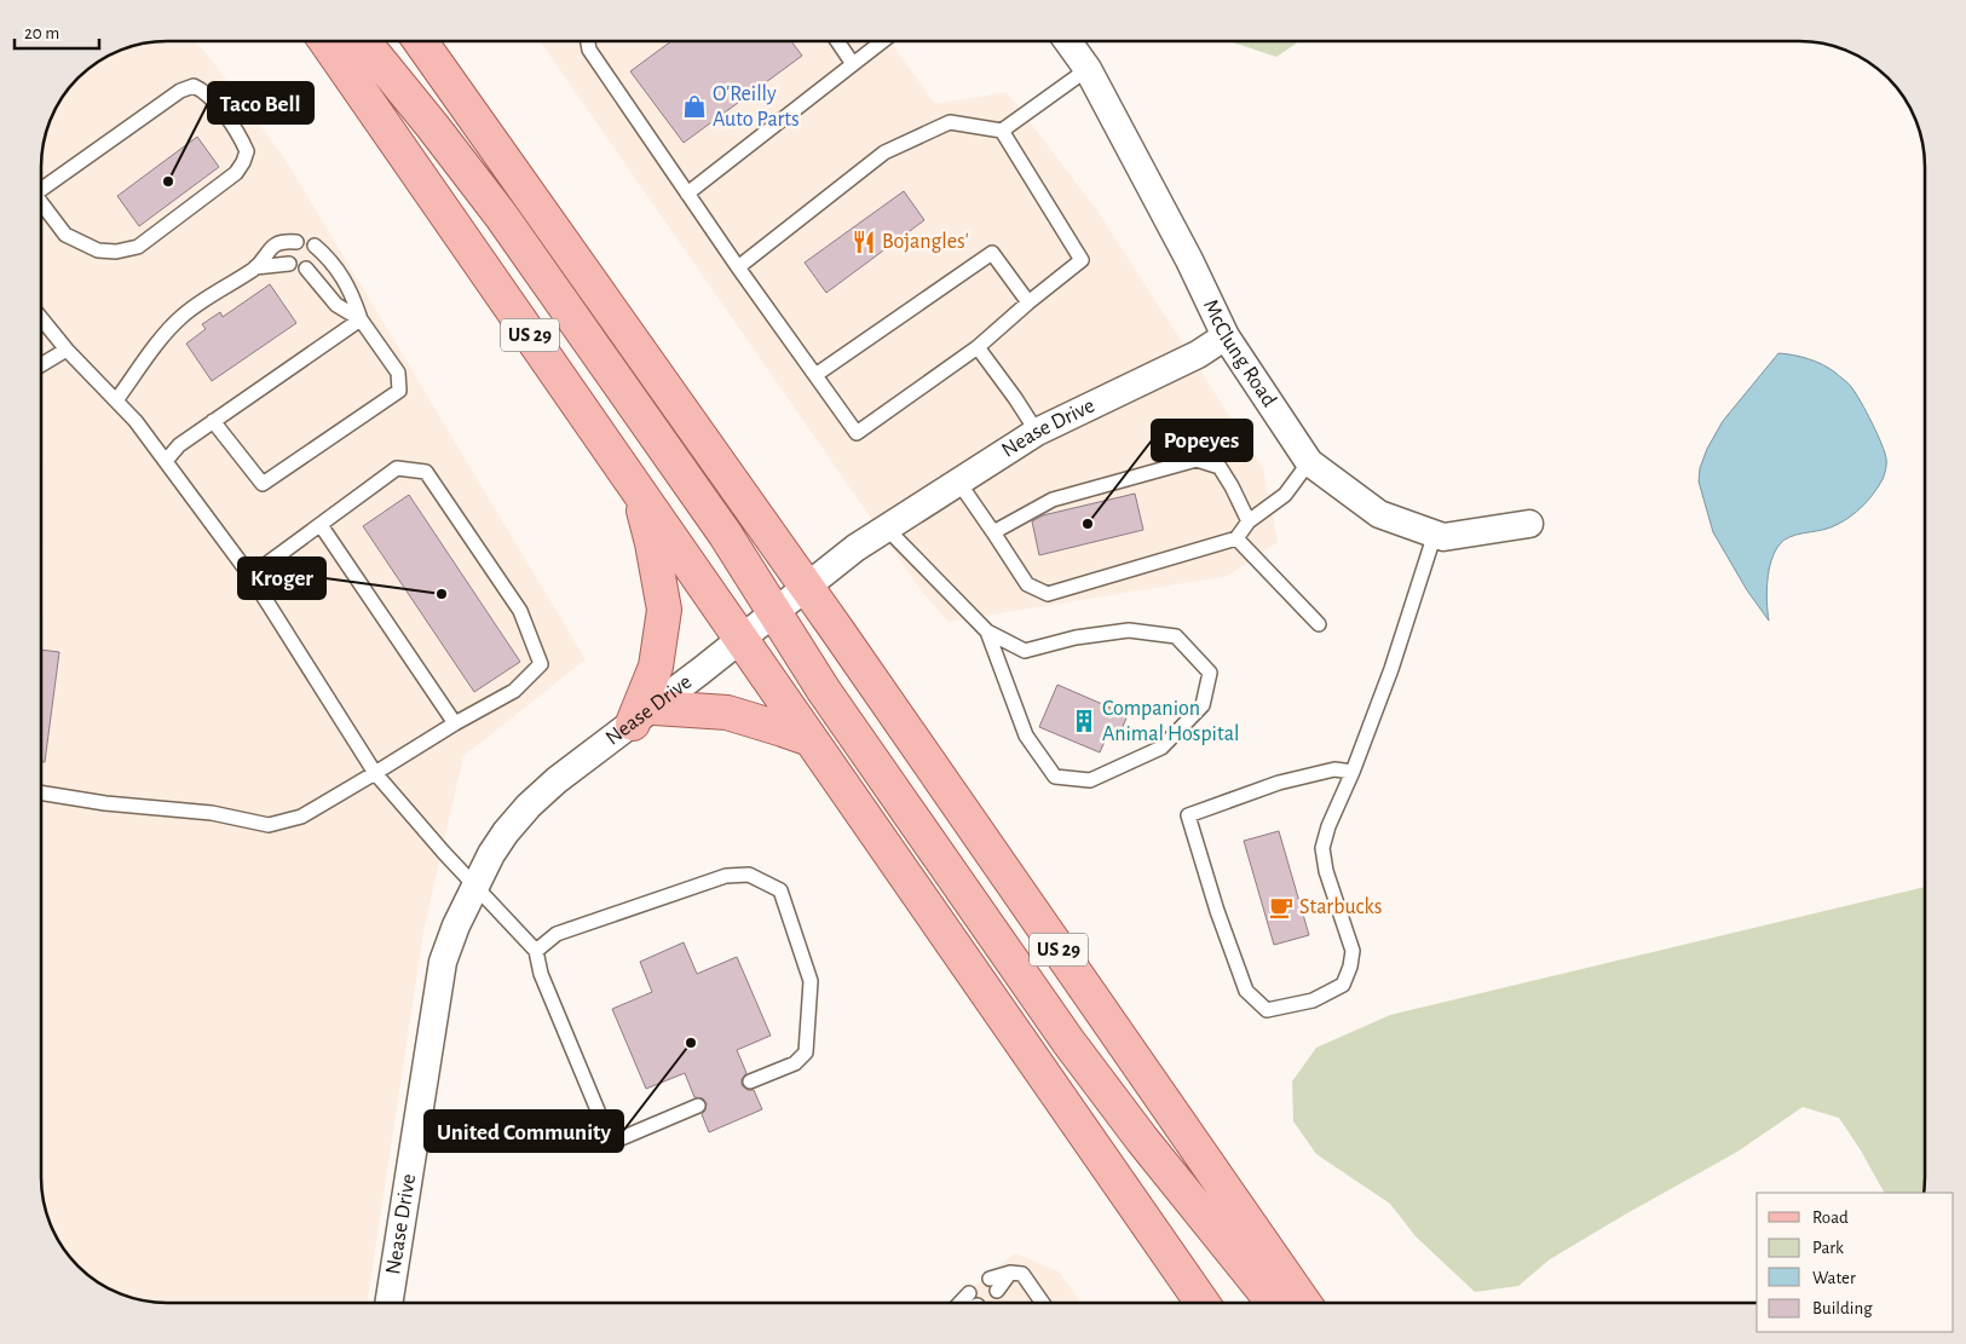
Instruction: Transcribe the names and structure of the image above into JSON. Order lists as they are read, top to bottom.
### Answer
{
  "streets": {
    "main road": ["US 29"],
    "street": ["McClung Road", "Nease Drive"]
  },
  "crossings": [
    ["US 29", "Nease Drive"],
    ["McClung Road", "Nease Drive"]
  ],
  "places": {
    "shop": ["O'Reilly Auto Parts"],
    "other": [
      "Taco Bell",
      "Popeyes",
      "Kroger",
      "United Community"
    ],
    "restaurant": ["Bojangles'"],
    "building": ["Companion Animal Hospital"],
    "cafe": ["Starbucks"]
  },
  "legend": [
    "Road",
    "Park",
    "Water",
    "Building"
  ],
  "scale_bar": "20 m"
}
